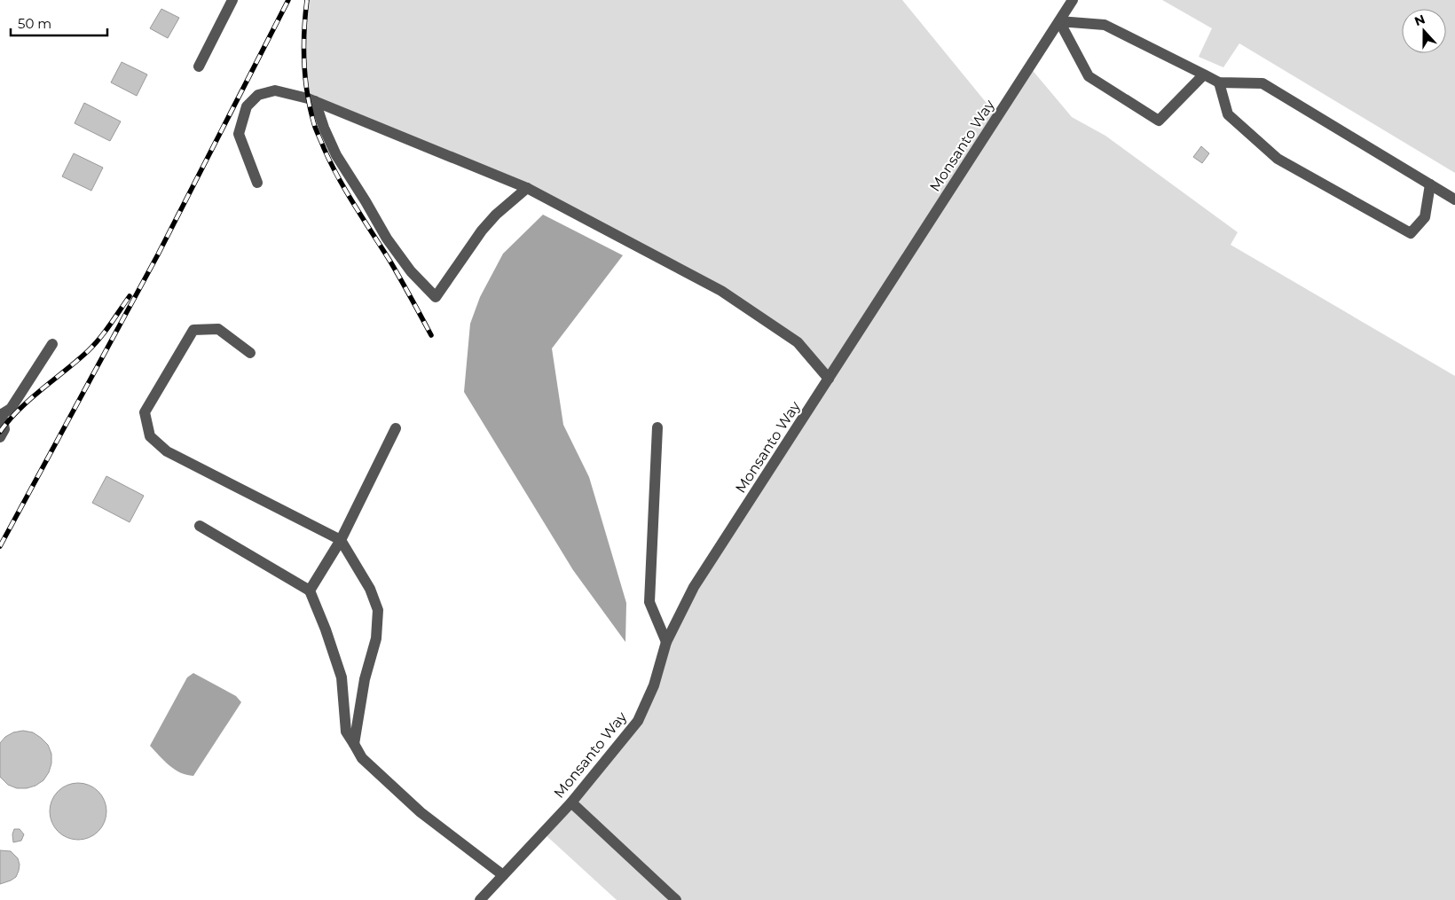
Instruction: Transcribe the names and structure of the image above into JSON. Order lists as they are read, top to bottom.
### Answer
{
  "streets": {
    "street": ["Monsanto Way"]
  },
  "scale_bar": "50 m",
  "north": "top"
}
